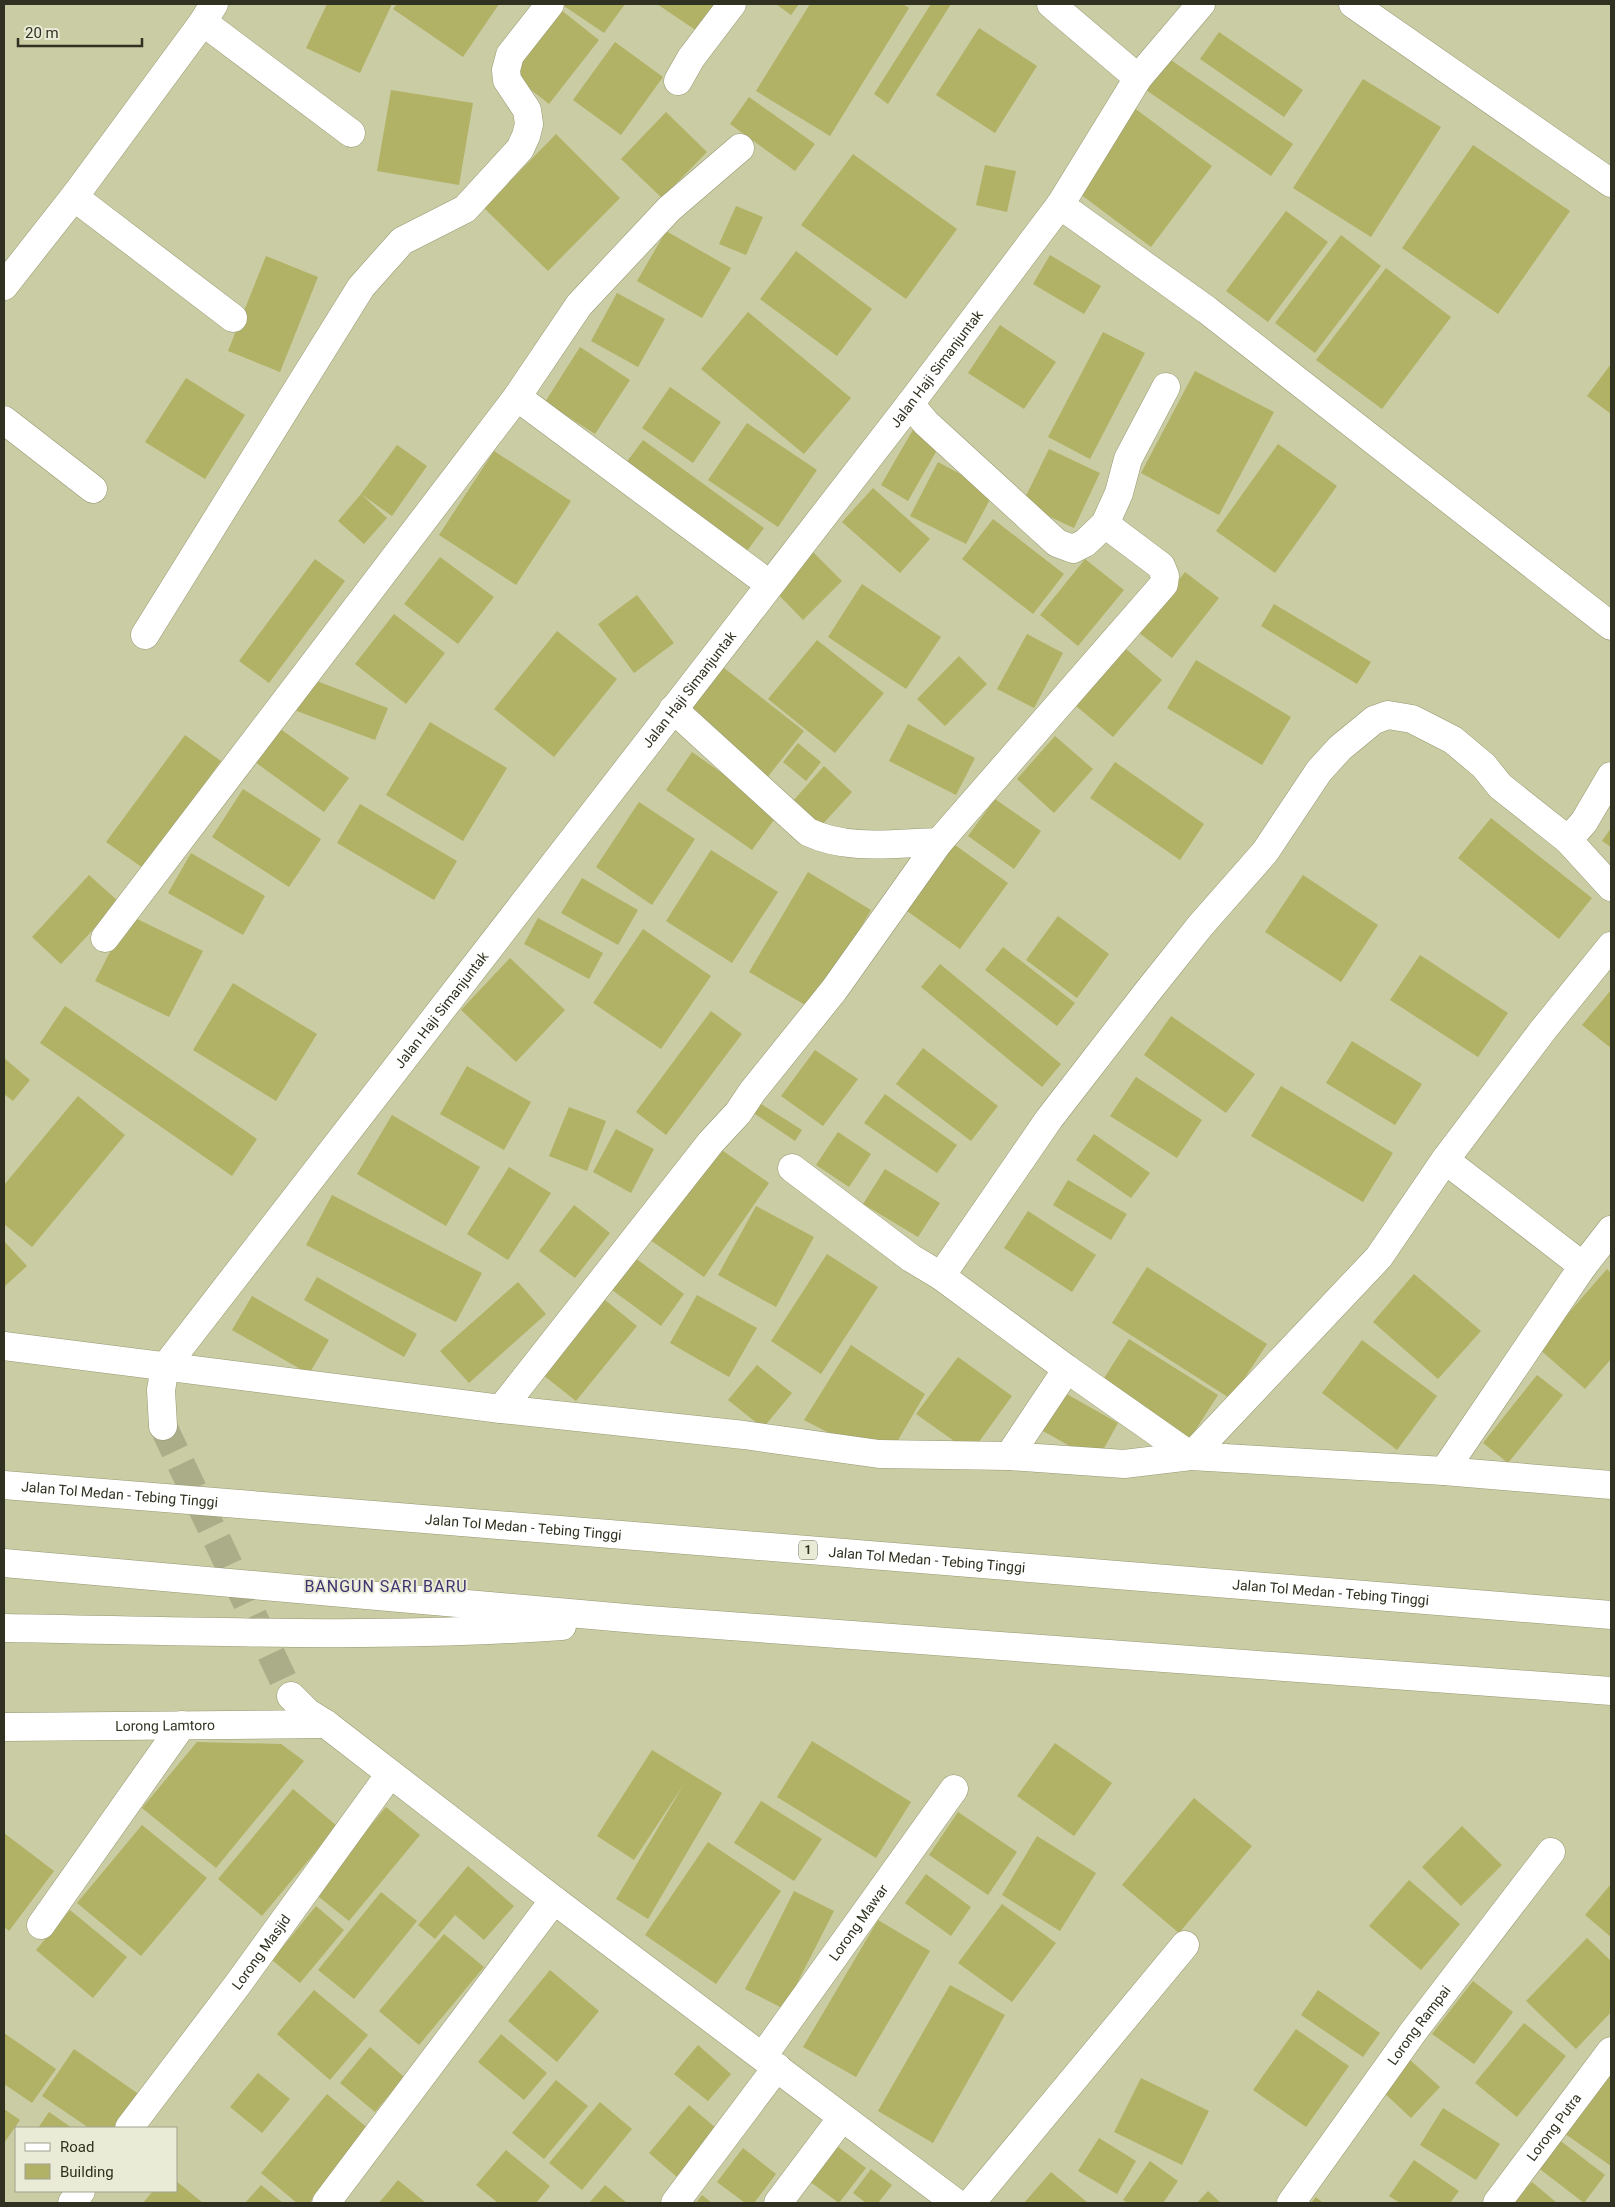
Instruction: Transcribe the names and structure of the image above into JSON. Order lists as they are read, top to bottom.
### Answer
{
  "streets": {
    "main road": [
      "Jalan Haji Simanjuntak",
      "Jalan Tol Medan - Tebing Tinggi",
      "1",
      "Lorong Lamtoro",
      "Lorong Mawar",
      "Lorong Masjid",
      "Lorong Rampai",
      "Lorong Putra"
    ]
  },
  "districts": ["BANGUN SARI BARU"],
  "legend": ["Road", "Building"],
  "scale_bar": "20 m"
}
